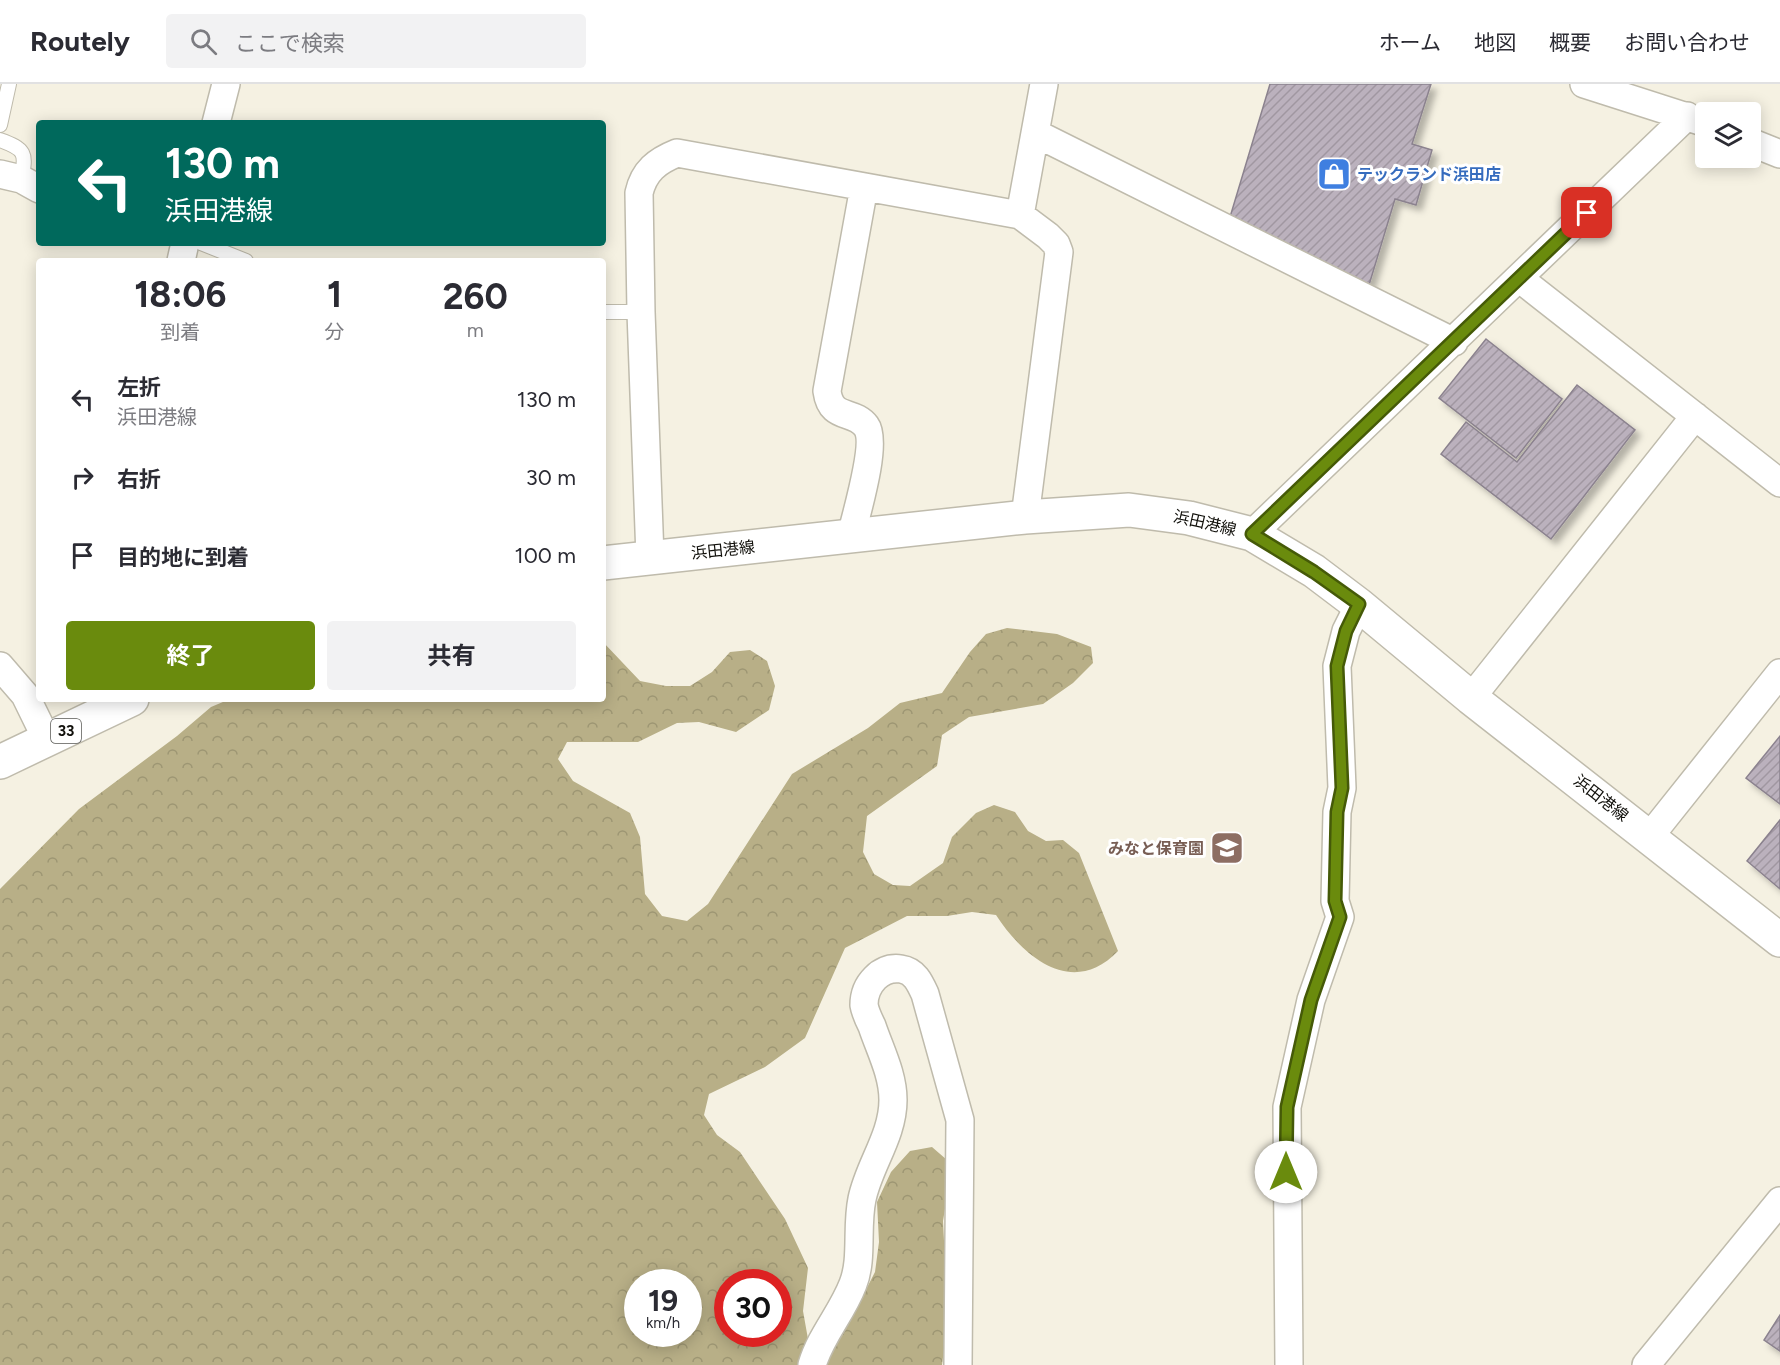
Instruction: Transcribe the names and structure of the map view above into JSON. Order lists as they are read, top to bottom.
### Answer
{
  "streets": {
    "main road": ["浜田港線", "33"]
  },
  "places": {
    "shop": ["テックランド浜田店"],
    "school or university": ["みなと保育園"]
  },
  "page": {
    "header": "Routely",
    "search": "ここで検索",
    "nav": [
      "ホーム",
      "地図",
      "概要",
      "お問い合わせ"
    ],
    "turn": ["130 m", "浜田港線"],
    "eta": [
      "18:06",
      "到着",
      "1",
      "分",
      "260",
      "m"
    ],
    "list": [
      {
        "name": "左折",
        "note": "浜田港線",
        "value": "130 m"
      },
      {
        "name": "右折",
        "value": "30 m"
      },
      {
        "name": "目的地に到着",
        "value": "100 m"
      }
    ],
    "buttons": ["終了", "共有"],
    "speed": "19 km/h",
    "limit": "30"
  }
}
